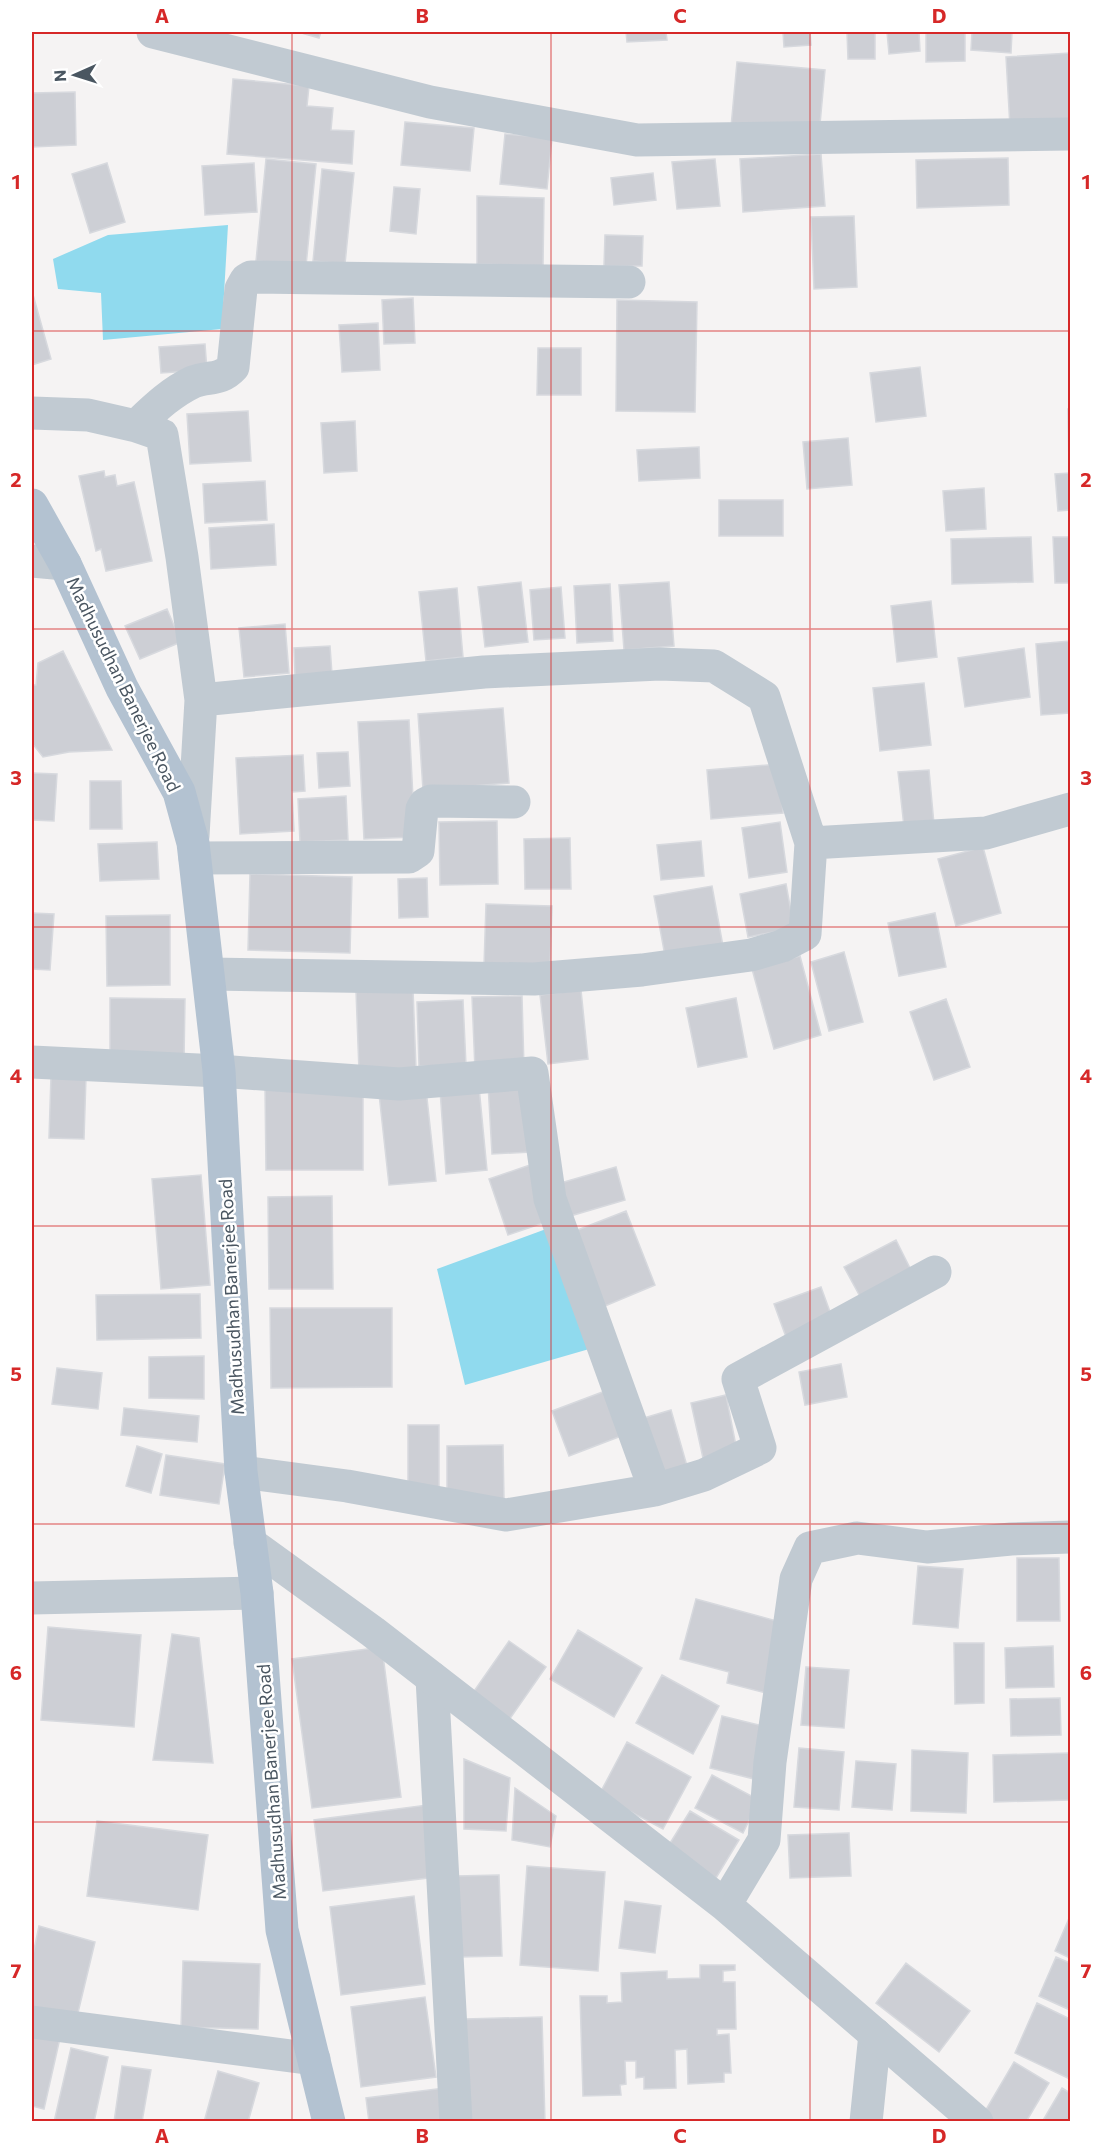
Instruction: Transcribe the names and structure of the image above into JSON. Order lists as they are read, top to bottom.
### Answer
{
  "streets": {
    "main road": ["Madhusudhan Banerjee Road"]
  },
  "north": "left",
  "grid": {
    "columns": [
      "A",
      "B",
      "C",
      "D"
    ],
    "rows": [
      "1",
      "2",
      "3",
      "4",
      "5",
      "6",
      "7"
    ]
  }
}
